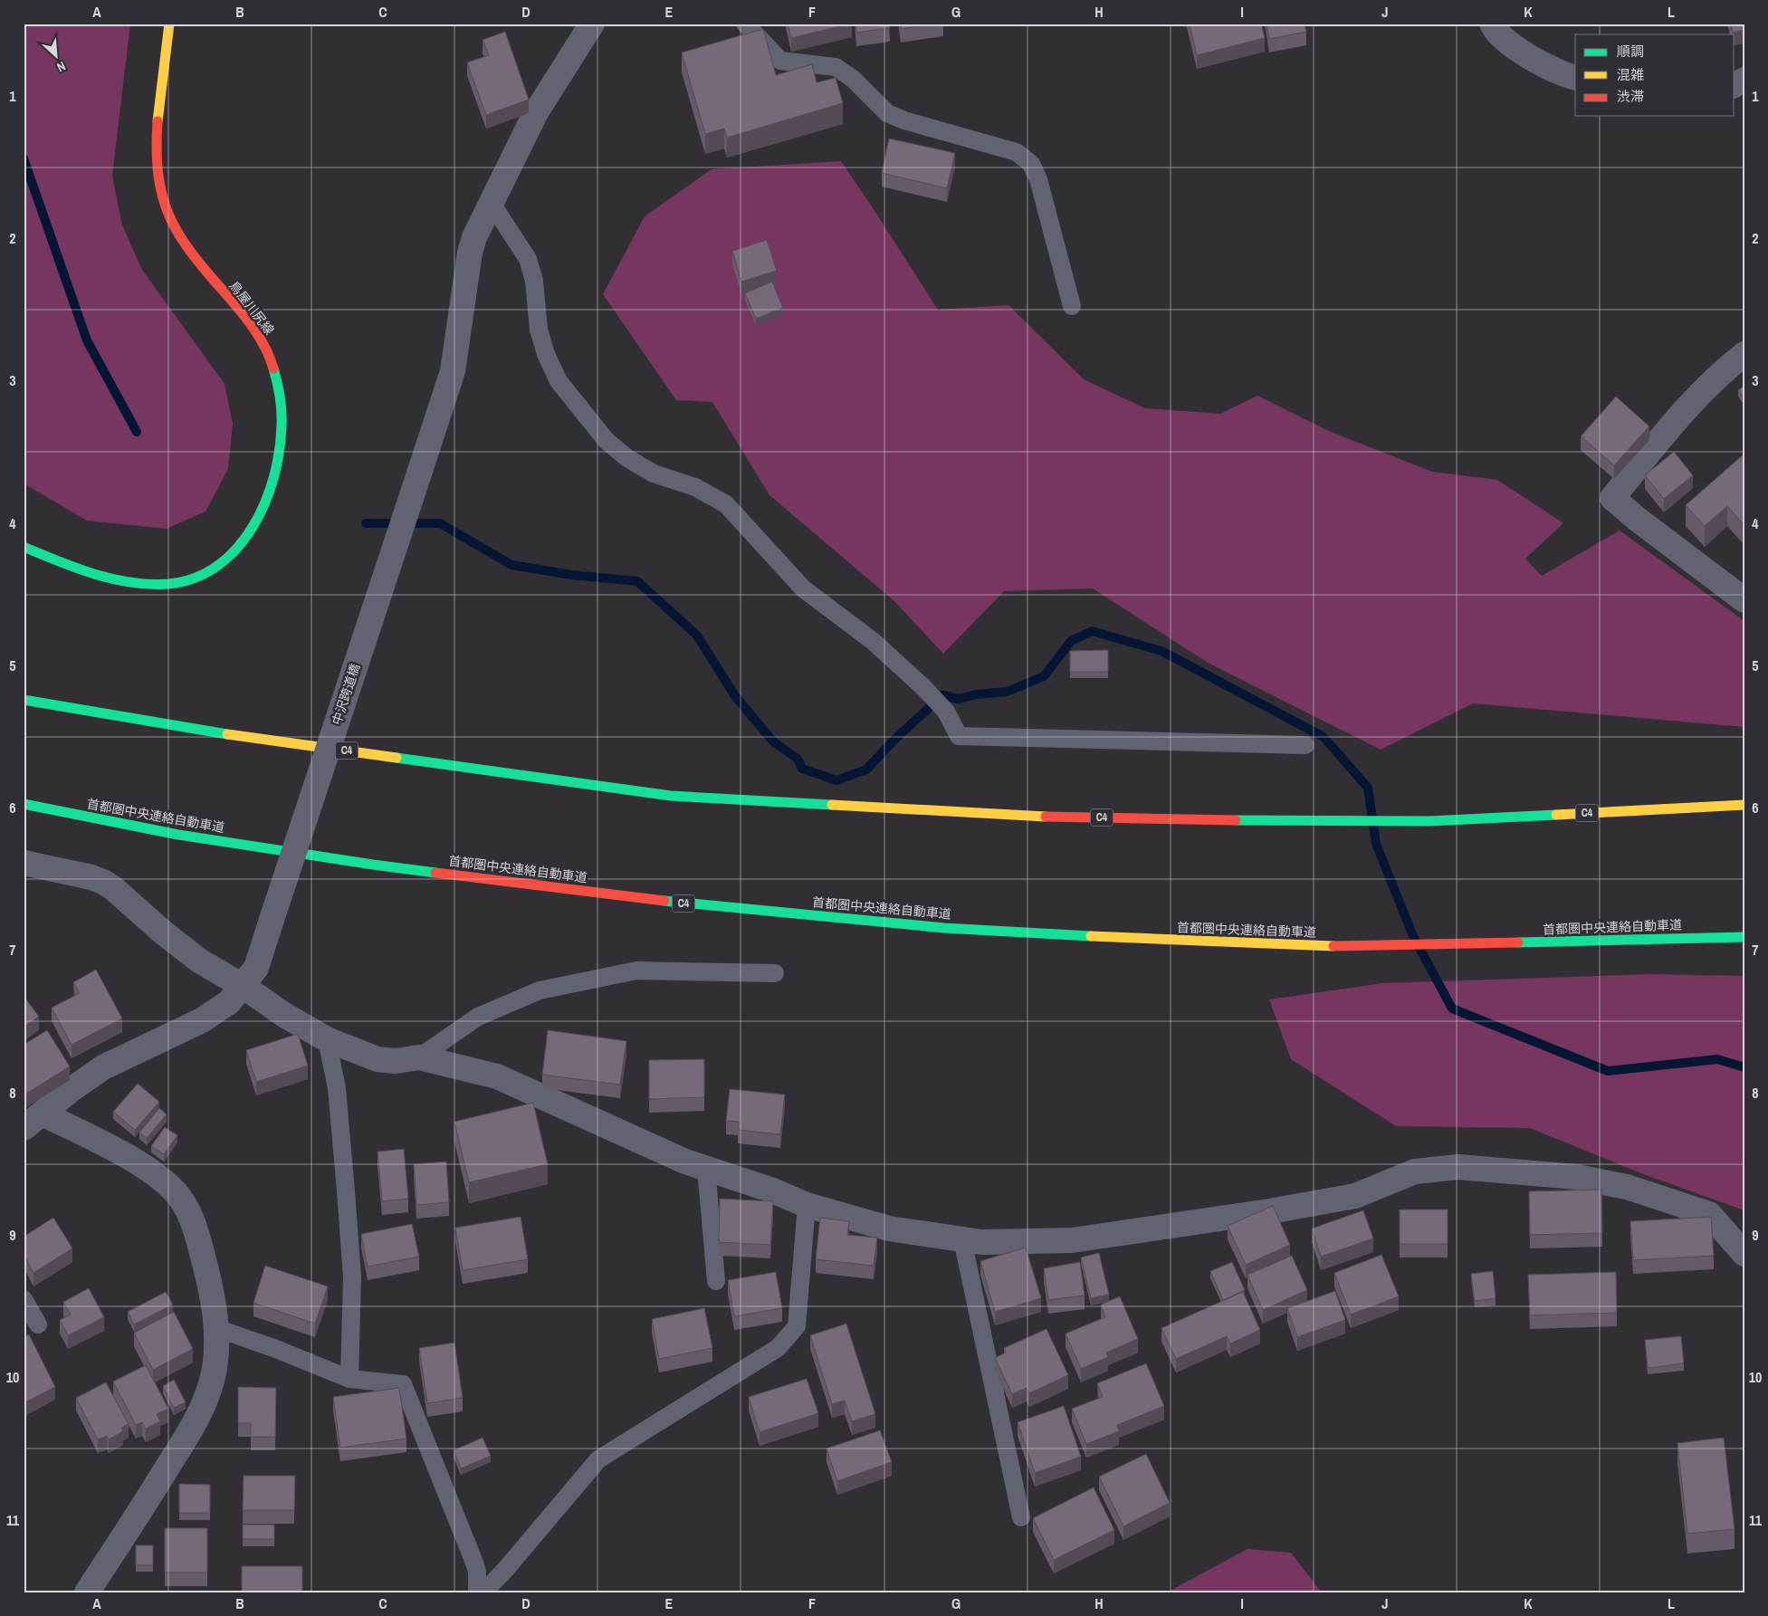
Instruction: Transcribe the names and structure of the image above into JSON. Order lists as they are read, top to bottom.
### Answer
{
  "streets": {
    "main road": ["鳥屋川尻線", "C4", "首都圏中央連絡自動車道"],
    "street": ["中沢跨道橋"]
  },
  "legend": ["順調", "混雑", "渋滞"],
  "north": "bottom right",
  "grid": {
    "columns": [
      "A",
      "B",
      "C",
      "D",
      "E",
      "F",
      "G",
      "H",
      "I",
      "J",
      "K",
      "L"
    ],
    "rows": [
      "1",
      "2",
      "3",
      "4",
      "5",
      "6",
      "7",
      "8",
      "9",
      "10",
      "11"
    ]
  }
}
